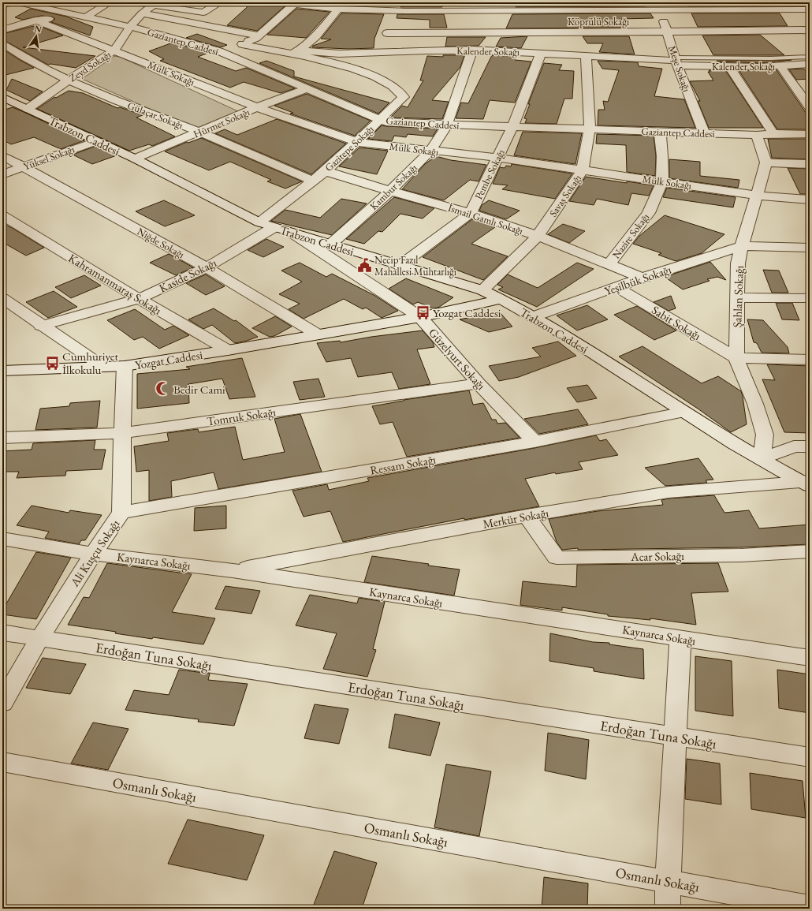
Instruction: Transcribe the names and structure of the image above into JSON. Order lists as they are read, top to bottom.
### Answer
{
  "streets": {
    "street": [
      "Köprülü Sokağı",
      "Gaziantep Caddesi",
      "Kalender Sokağı",
      "Zeyd Sokağı",
      "Meşe Sokağı",
      "Mülk Sokağı",
      "Gülaçar Sokağı",
      "Hürmet Sokağı",
      "Trabzon Caddesi",
      "Gazitepe Sokağı",
      "Yüksel Sokağı",
      "Pembe Sokağı",
      "Kambur Sokağı",
      "Savaş Sokağı",
      "İsmail Gamlı Sokağı",
      "Nazire Sokağı",
      "Niğde Sokağı",
      "Kaside Sokağı",
      "Yeşilbük Sokağı",
      "Kahramanmaraş Sokağı",
      "Şahlan Sokağı",
      "Sabit Sokağı",
      "Güzelyurt Sokağı",
      "Yozgat Caddesi",
      "Tomruk Sokağı",
      "Ressam Sokağı",
      "Merkür Sokağı",
      "Ali Kuşçu Sokağı",
      "Acar Sokağı",
      "Kaynarca Sokağı",
      "Erdoğan Tuna Sokağı",
      "Osmanlı Sokağı"
    ]
  },
  "crossings": [
    ["Köprülü Sokağı", "Kalender Sokağı"],
    ["Köprülü Sokağı", "Meşe Sokağı"],
    ["Gaziantep Caddesi", "Zeyd Sokağı"],
    ["Gaziantep Caddesi", "Meşe Sokağı"],
    ["Gaziantep Caddesi", "Hürmet Sokağı"],
    ["Gaziantep Caddesi", "Gazitepe Sokağı"],
    ["Gaziantep Caddesi", "Pembe Sokağı"],
    ["Gaziantep Caddesi", "Kambur Sokağı"],
    ["Gaziantep Caddesi", "Savaş Sokağı"],
    ["Gaziantep Caddesi", "Nazire Sokağı"],
    ["Kalender Sokağı", "Meşe Sokağı"],
    ["Kalender Sokağı", "Gazitepe Sokağı"],
    ["Kalender Sokağı", "Pembe Sokağı"],
    ["Kalender Sokağı", "Kambur Sokağı"],
    ["Kalender Sokağı", "Savaş Sokağı"],
    ["Zeyd Sokağı", "Mülk Sokağı"],
    ["Zeyd Sokağı", "Gülaçar Sokağı"],
    ["Zeyd Sokağı", "Trabzon Caddesi"],
    ["Mülk Sokağı", "Hürmet Sokağı"],
    ["Mülk Sokağı", "Gazitepe Sokağı"],
    ["Mülk Sokağı", "Pembe Sokağı"],
    ["Mülk Sokağı", "Kambur Sokağı"],
    ["Mülk Sokağı", "Savaş Sokağı"],
    ["Mülk Sokağı", "Nazire Sokağı"],
    ["Mülk Sokağı", "Şahlan Sokağı"],
    ["Gülaçar Sokağı", "Hürmet Sokağı"],
    ["Gülaçar Sokağı", "Gazitepe Sokağı"],
    ["Hürmet Sokağı", "Trabzon Caddesi"],
    ["Trabzon Caddesi", "Gazitepe Sokağı"],
    ["Trabzon Caddesi", "Yüksel Sokağı"],
    ["Trabzon Caddesi", "Pembe Sokağı"],
    ["Trabzon Caddesi", "Kambur Sokağı"],
    ["Trabzon Caddesi", "Savaş Sokağı"],
    ["Trabzon Caddesi", "Kaside Sokağı"],
    ["Trabzon Caddesi", "Yeşilbük Sokağı"],
    ["Trabzon Caddesi", "Şahlan Sokağı"],
    ["Trabzon Caddesi", "Güzelyurt Sokağı"],
    ["Trabzon Caddesi", "Yozgat Caddesi"],
    ["Trabzon Caddesi", "Ressam Sokağı"],
    ["Trabzon Caddesi", "Merkür Sokağı"],
    ["Gazitepe Sokağı", "İsmail Gamlı Sokağı"],
    ["Yüksel Sokağı", "Niğde Sokağı"],
    ["Pembe Sokağı", "İsmail Gamlı Sokağı"],
    ["Kambur Sokağı", "İsmail Gamlı Sokağı"],
    ["Savaş Sokağı", "İsmail Gamlı Sokağı"],
    ["İsmail Gamlı Sokağı", "Nazire Sokağı"],
    ["İsmail Gamlı Sokağı", "Yeşilbük Sokağı"],
    ["Niğde Sokağı", "Kaside Sokağı"],
    ["Niğde Sokağı", "Yozgat Caddesi"],
    ["Kaside Sokağı", "Kahramanmaraş Sokağı"],
    ["Yeşilbük Sokağı", "Şahlan Sokağı"],
    ["Yeşilbük Sokağı", "Sabit Sokağı"],
    ["Kahramanmaraş Sokağı", "Yozgat Caddesi"],
    ["Şahlan Sokağı", "Sabit Sokağı"],
    ["Güzelyurt Sokağı", "Yozgat Caddesi"],
    ["Güzelyurt Sokağı", "Tomruk Sokağı"],
    ["Güzelyurt Sokağı", "Ressam Sokağı"],
    ["Yozgat Caddesi", "Ali Kuşçu Sokağı"],
    ["Tomruk Sokağı", "Ali Kuşçu Sokağı"],
    ["Ressam Sokağı", "Ali Kuşçu Sokağı"],
    ["Merkür Sokağı", "Acar Sokağı"],
    ["Merkür Sokağı", "Kaynarca Sokağı"],
    ["Ali Kuşçu Sokağı", "Kaynarca Sokağı"],
    ["Ali Kuşçu Sokağı", "Erdoğan Tuna Sokağı"]
  ],
  "places": {
    "public building": ["Necip Fazıl Mahallesi Muhtarlığı"],
    "bus stop": ["Yozgat Caddesi", "Cumhuriyet İlkokulu"],
    "mosque": ["Bedir Cami"]
  },
  "north": "top"
}
